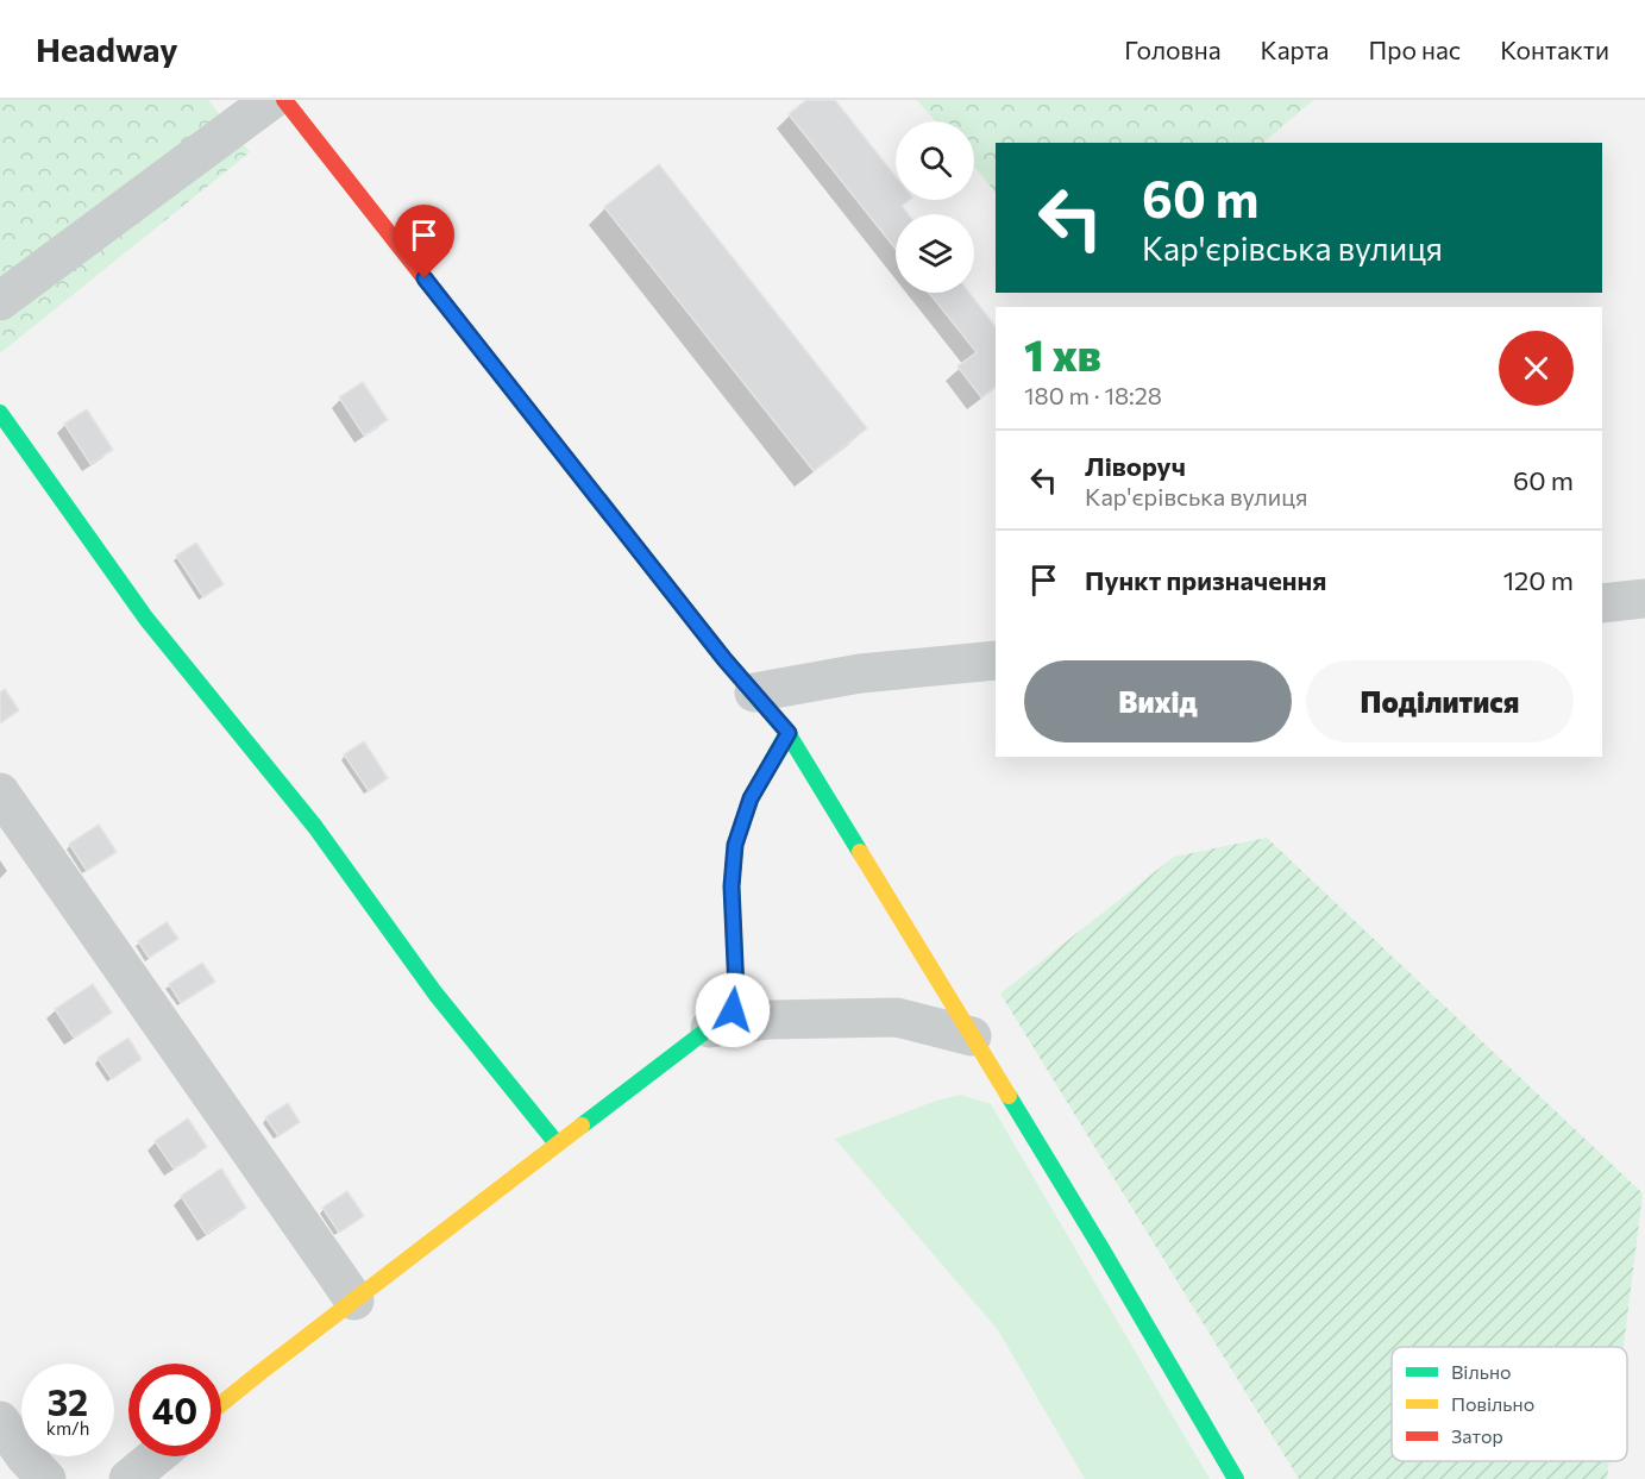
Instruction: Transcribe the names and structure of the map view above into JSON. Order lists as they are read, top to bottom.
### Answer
{
  "legend": ["Вільно", "Повільно", "Затор"],
  "page": {
    "header": "Headway",
    "nav": [
      "Головна",
      "Карта",
      "Про нас",
      "Контакти"
    ],
    "turn": ["60 m", "Кар'єрівська вулиця"],
    "heading": ["1 хв", "180 m · 18:28"],
    "list": [
      {
        "name": "Ліворуч",
        "note": "Кар'єрівська вулиця",
        "value": "60 m"
      },
      {
        "name": "Пункт призначення",
        "value": "120 m"
      }
    ],
    "buttons": ["Вихід", "Поділитися"],
    "speed": "32 km/h",
    "limit": "40"
  }
}
